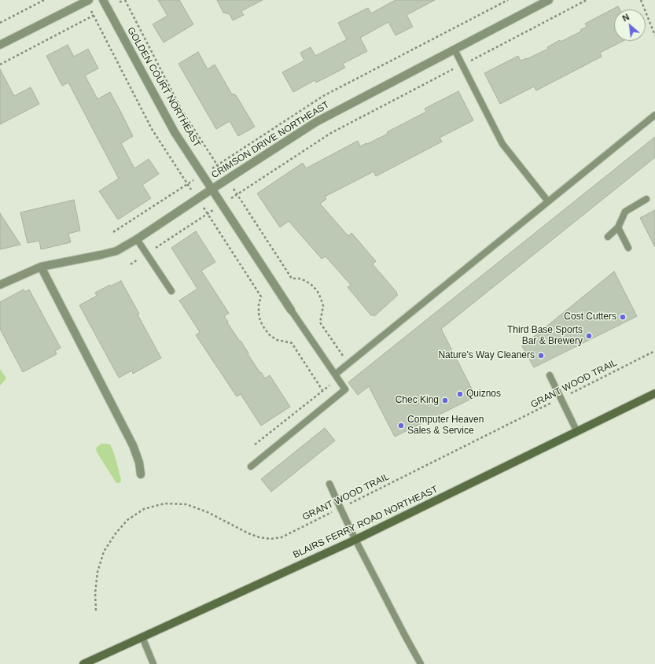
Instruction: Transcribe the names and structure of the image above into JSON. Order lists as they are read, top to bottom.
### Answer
{
  "streets": {
    "main road": ["BLAIRS FERRY ROAD NORTHEAST"],
    "street": ["GOLDEN COURT NORTHEAST", "CRIMSON DRIVE NORTHEAST"],
    "path": ["GRANT WOOD TRAIL"]
  },
  "crossings": [
    ["GOLDEN COURT NORTHEAST", "CRIMSON DRIVE NORTHEAST"]
  ],
  "places": [
    "Cost Cutters",
    "Third Base Sports Bar & Brewery",
    "Nature's Way Cleaners",
    "Quiznos",
    "Chec King",
    "Computer Heaven Sales & Service"
  ],
  "north": "top left"
}
